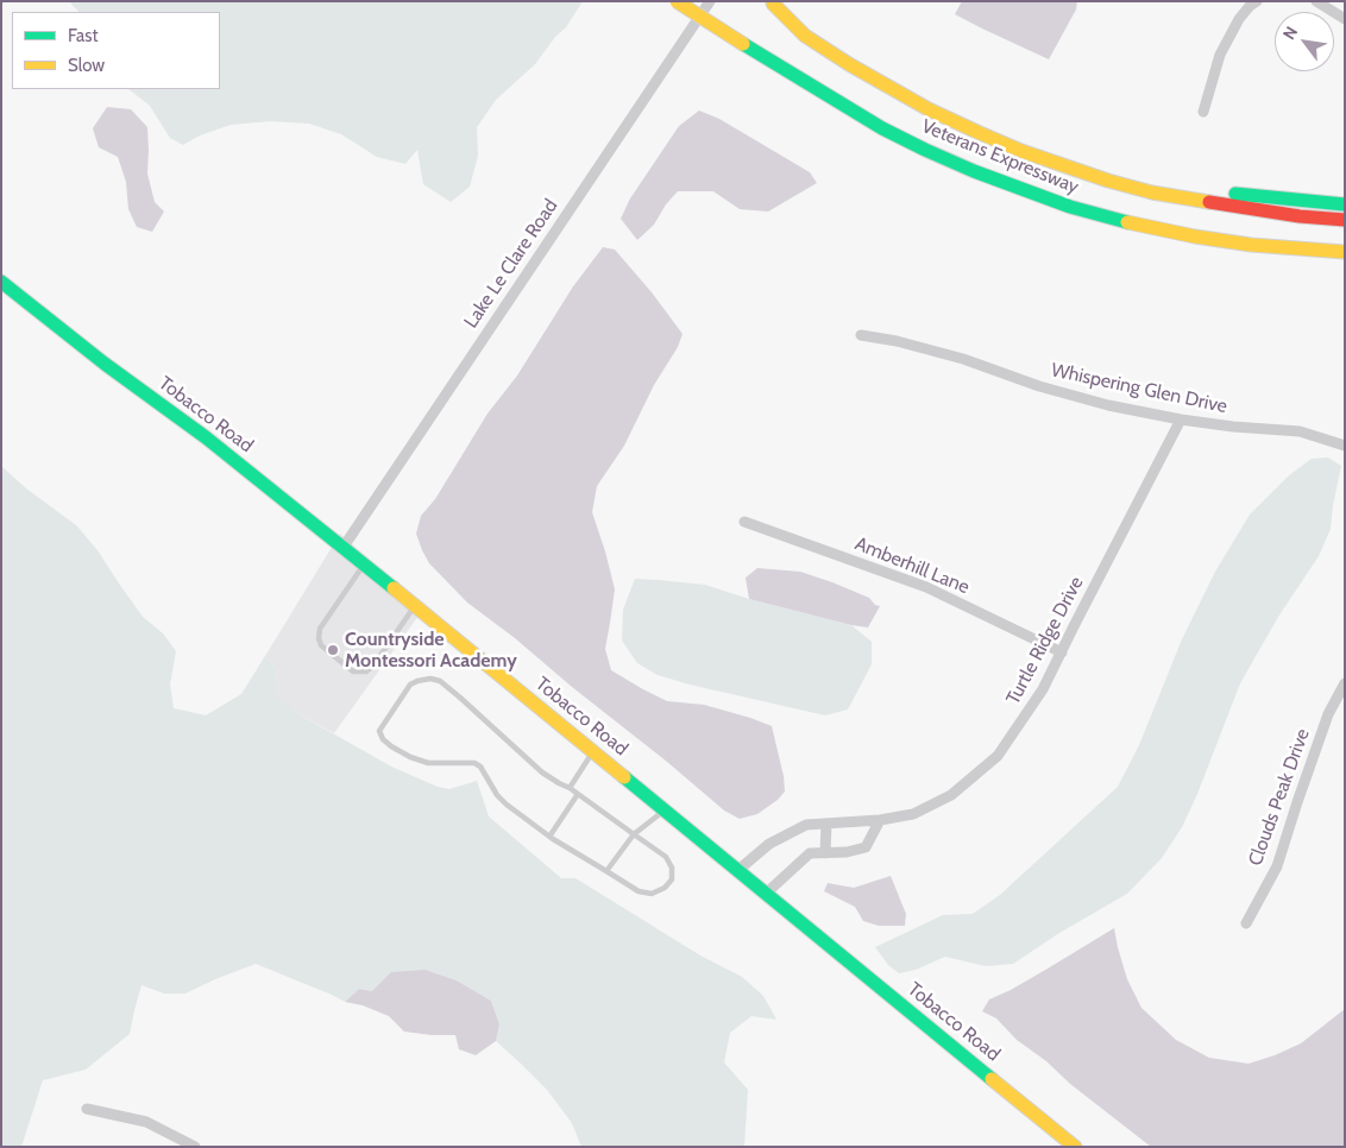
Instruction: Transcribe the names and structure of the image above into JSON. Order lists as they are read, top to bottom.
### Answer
{
  "streets": {
    "main road": ["Veterans Expressway", "Tobacco Road"],
    "street": [
      "Lake Le Clare Road",
      "Whispering Glen Drive",
      "Amberhill Lane",
      "Turtle Ridge Drive",
      "Clouds Peak Drive"
    ]
  },
  "crossings": [
    ["Lake Le Clare Road", "Tobacco Road"],
    ["Whispering Glen Drive", "Turtle Ridge Drive"],
    ["Tobacco Road", "Turtle Ridge Drive"],
    ["Amberhill Lane", "Turtle Ridge Drive"]
  ],
  "places": ["Countryside Montessori Academy"],
  "legend": ["Fast", "Slow"],
  "north": "top left"
}
